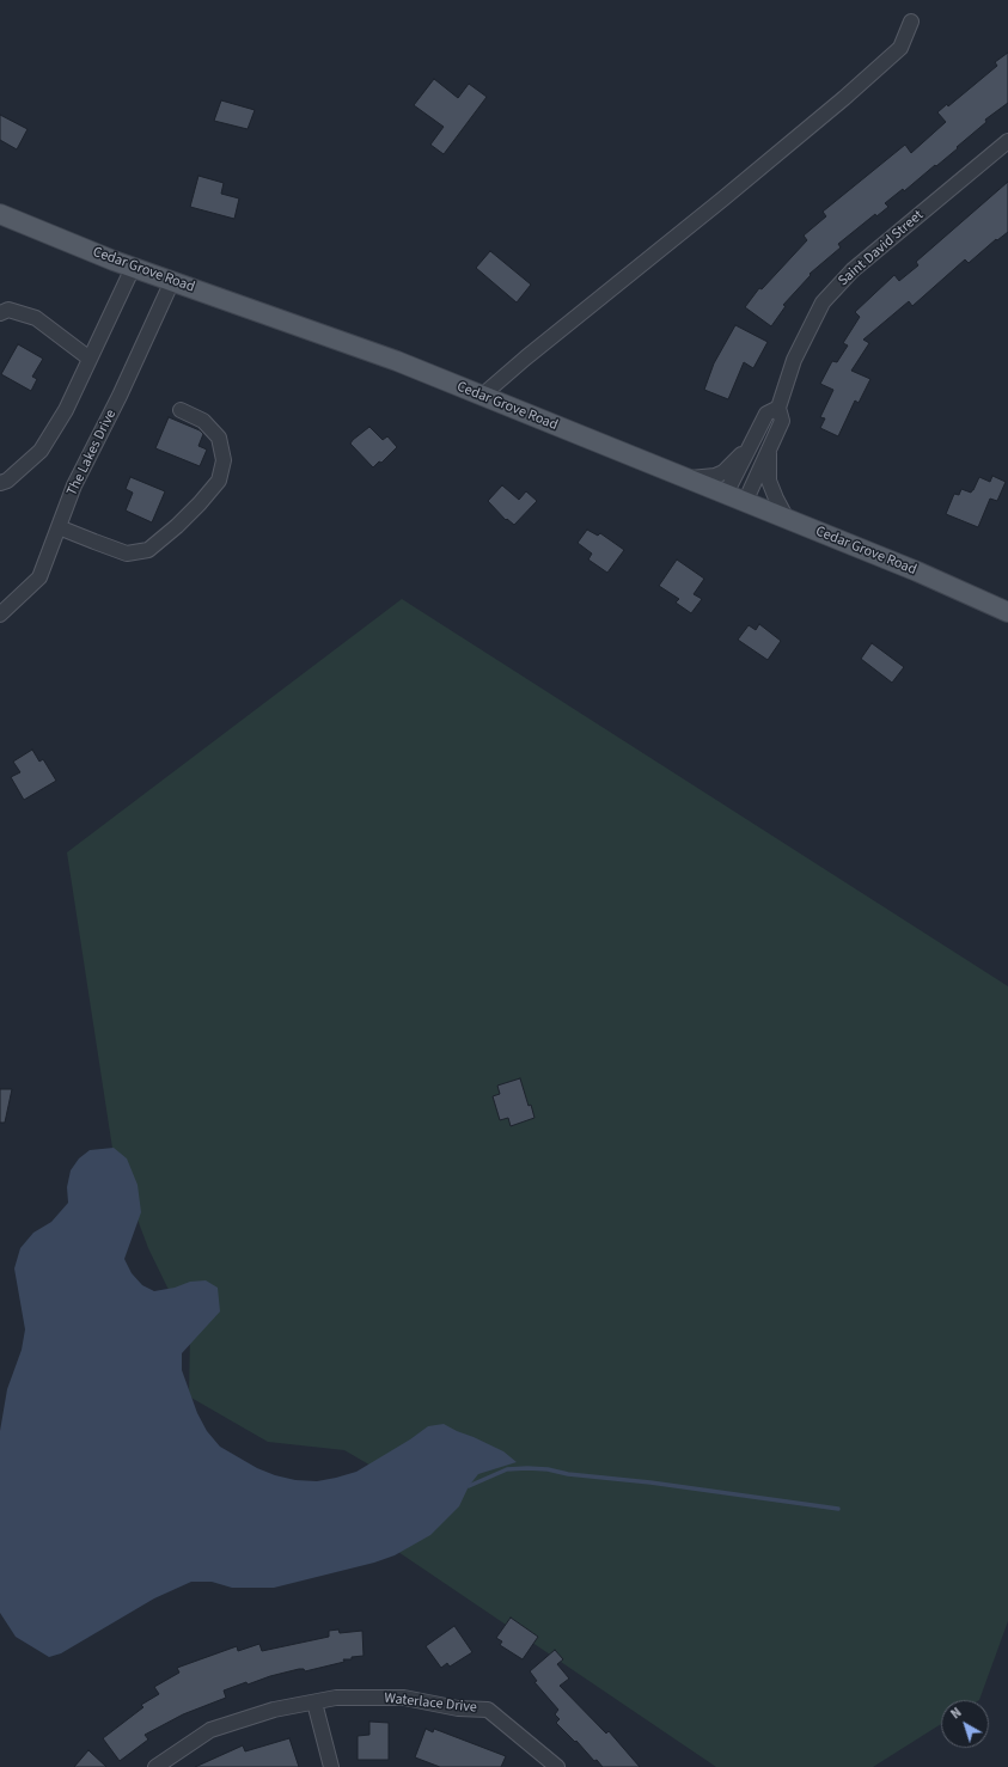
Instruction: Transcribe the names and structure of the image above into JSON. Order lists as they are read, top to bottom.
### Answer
{
  "streets": {
    "main road": ["Cedar Grove Road"],
    "street": ["Saint David Street", "The Lakes Drive", "Waterlace Drive"]
  },
  "crossings": [
    ["Saint David Street", "Cedar Grove Road"],
    ["Cedar Grove Road", "The Lakes Drive"]
  ],
  "north": "top left"
}
